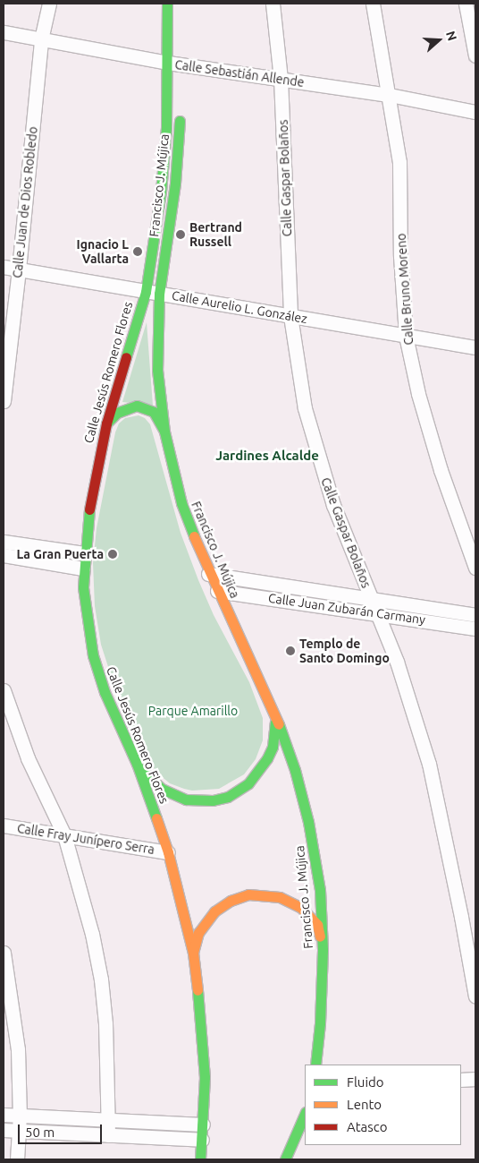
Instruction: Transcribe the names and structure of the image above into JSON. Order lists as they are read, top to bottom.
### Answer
{
  "streets": {
    "street": [
      "Calle Sebastián Allende",
      "Calle Gaspar Bolaños",
      "Francisco J. Mújica",
      "Calle Juan de Dios Robledo",
      "Calle Bruno Moreno",
      "Calle Aurelio L. González",
      "Calle Jesús Romero Flores",
      "Calle Juan Zubarán Carmany",
      "Calle Fray Junípero Serra"
    ]
  },
  "crossings": [
    ["Calle Sebastián Allende", "Calle Gaspar Bolaños"],
    ["Calle Sebastián Allende", "Calle Juan de Dios Robledo"],
    ["Calle Sebastián Allende", "Calle Bruno Moreno"],
    ["Calle Sebastián Allende", "Calle Jesús Romero Flores"],
    ["Calle Gaspar Bolaños", "Calle Aurelio L. González"],
    ["Calle Gaspar Bolaños", "Calle Juan Zubarán Carmany"],
    ["Francisco J. Mújica", "Calle Aurelio L. González"],
    ["Francisco J. Mújica", "Calle Juan Zubarán Carmany"],
    ["Calle Juan de Dios Robledo", "Calle Aurelio L. González"],
    ["Calle Bruno Moreno", "Calle Aurelio L. González"],
    ["Calle Aurelio L. González", "Calle Jesús Romero Flores"],
    ["Calle Jesús Romero Flores", "Calle Fray Junípero Serra"]
  ],
  "districts": ["Jardines Alcalde"],
  "parks": ["Parque Amarillo"],
  "places": [
    "Bertrand Russell",
    "Ignacio L Vallarta",
    "La Gran Puerta",
    "Templo de Santo Domingo"
  ],
  "legend": ["Fluido", "Lento", "Atasco"],
  "scale_bar": "50 m",
  "north": "right"
}
